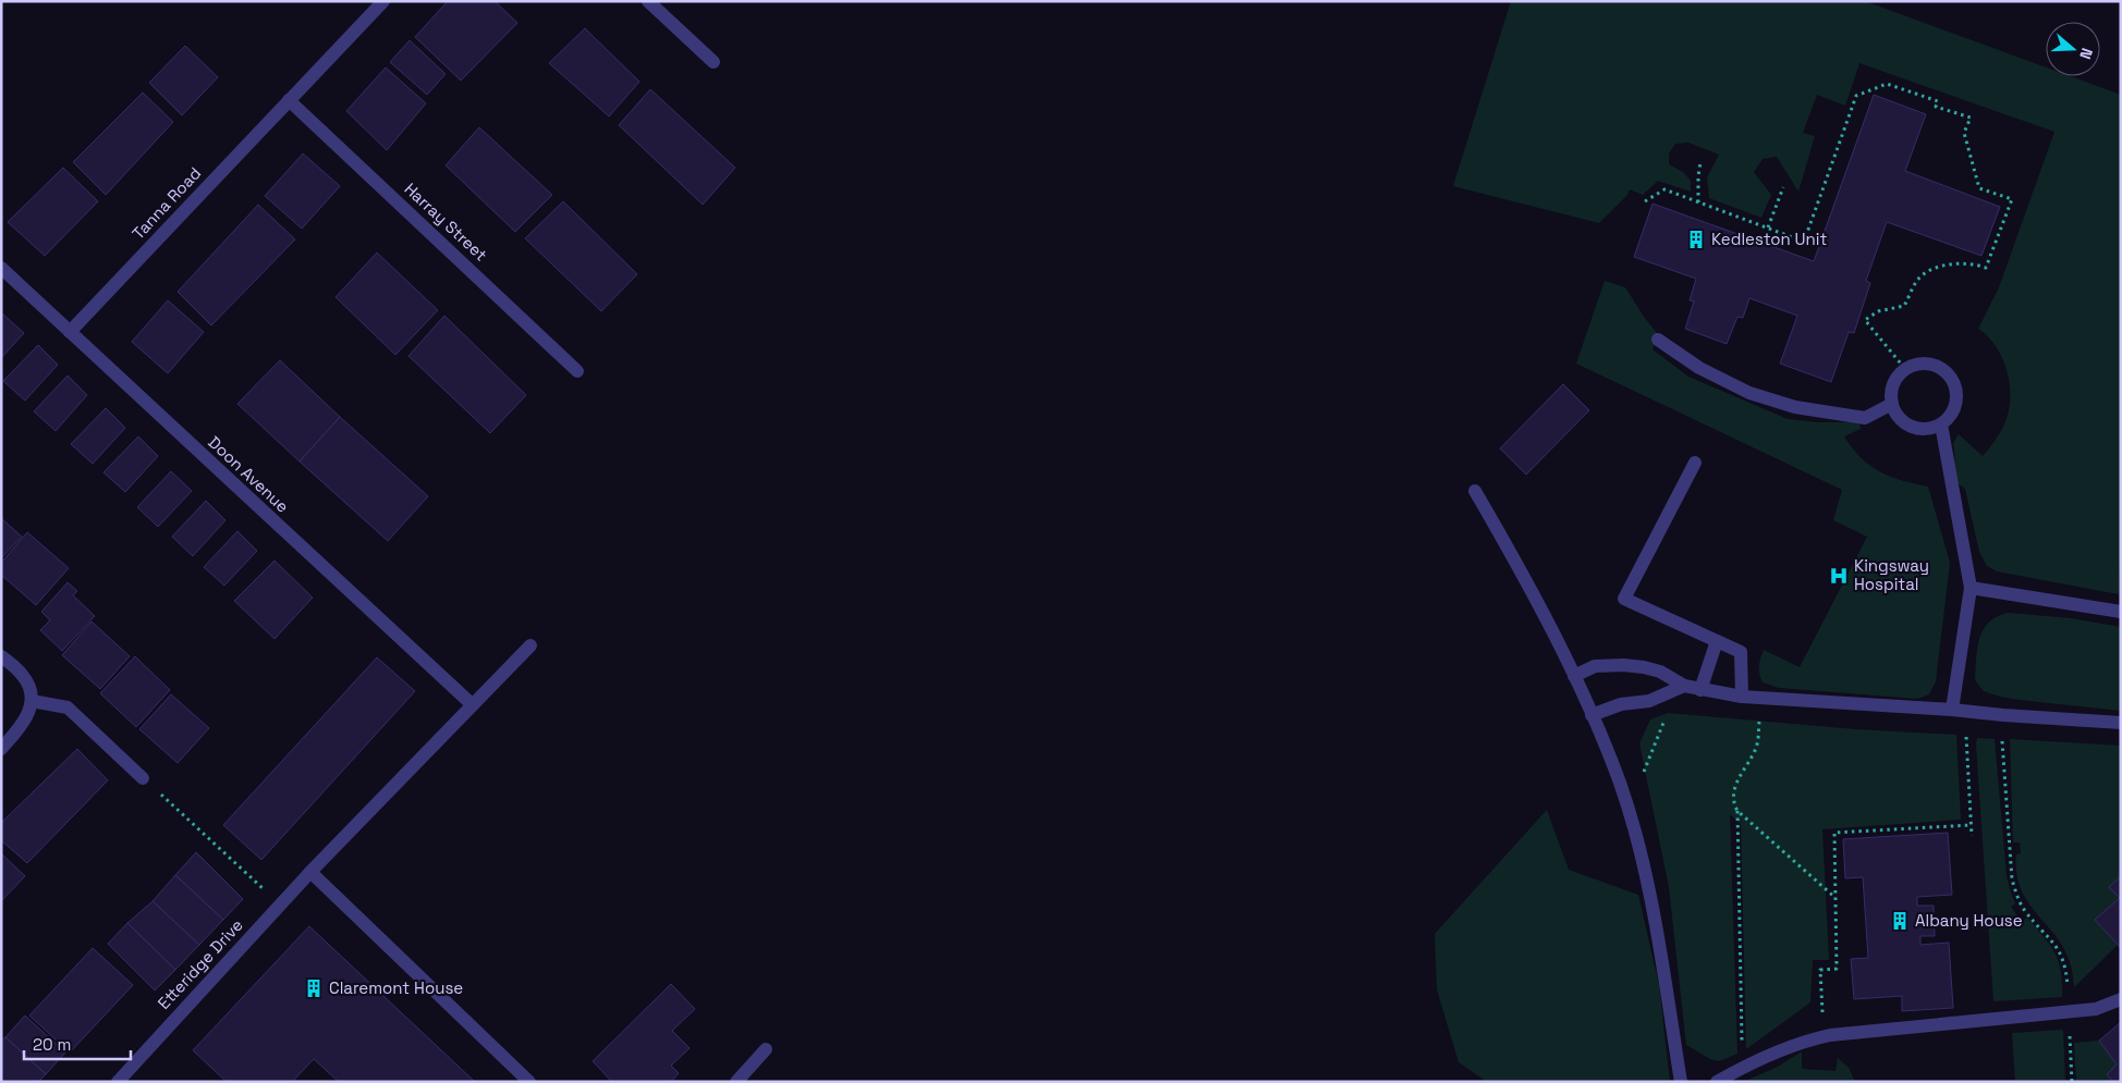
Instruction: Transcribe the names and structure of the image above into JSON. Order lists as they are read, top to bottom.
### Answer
{
  "streets": {
    "street": [
      "Tanna Road",
      "Harray Street",
      "Doon Avenue",
      "Etteridge Drive"
    ]
  },
  "crossings": [
    ["Tanna Road", "Harray Street"],
    ["Tanna Road", "Doon Avenue"],
    ["Doon Avenue", "Etteridge Drive"]
  ],
  "places": {
    "building": ["Kedleston Unit", "Albany House", "Claremont House"],
    "hospital": ["Kingsway Hospital"]
  },
  "scale_bar": "20 m",
  "north": "right"
}
